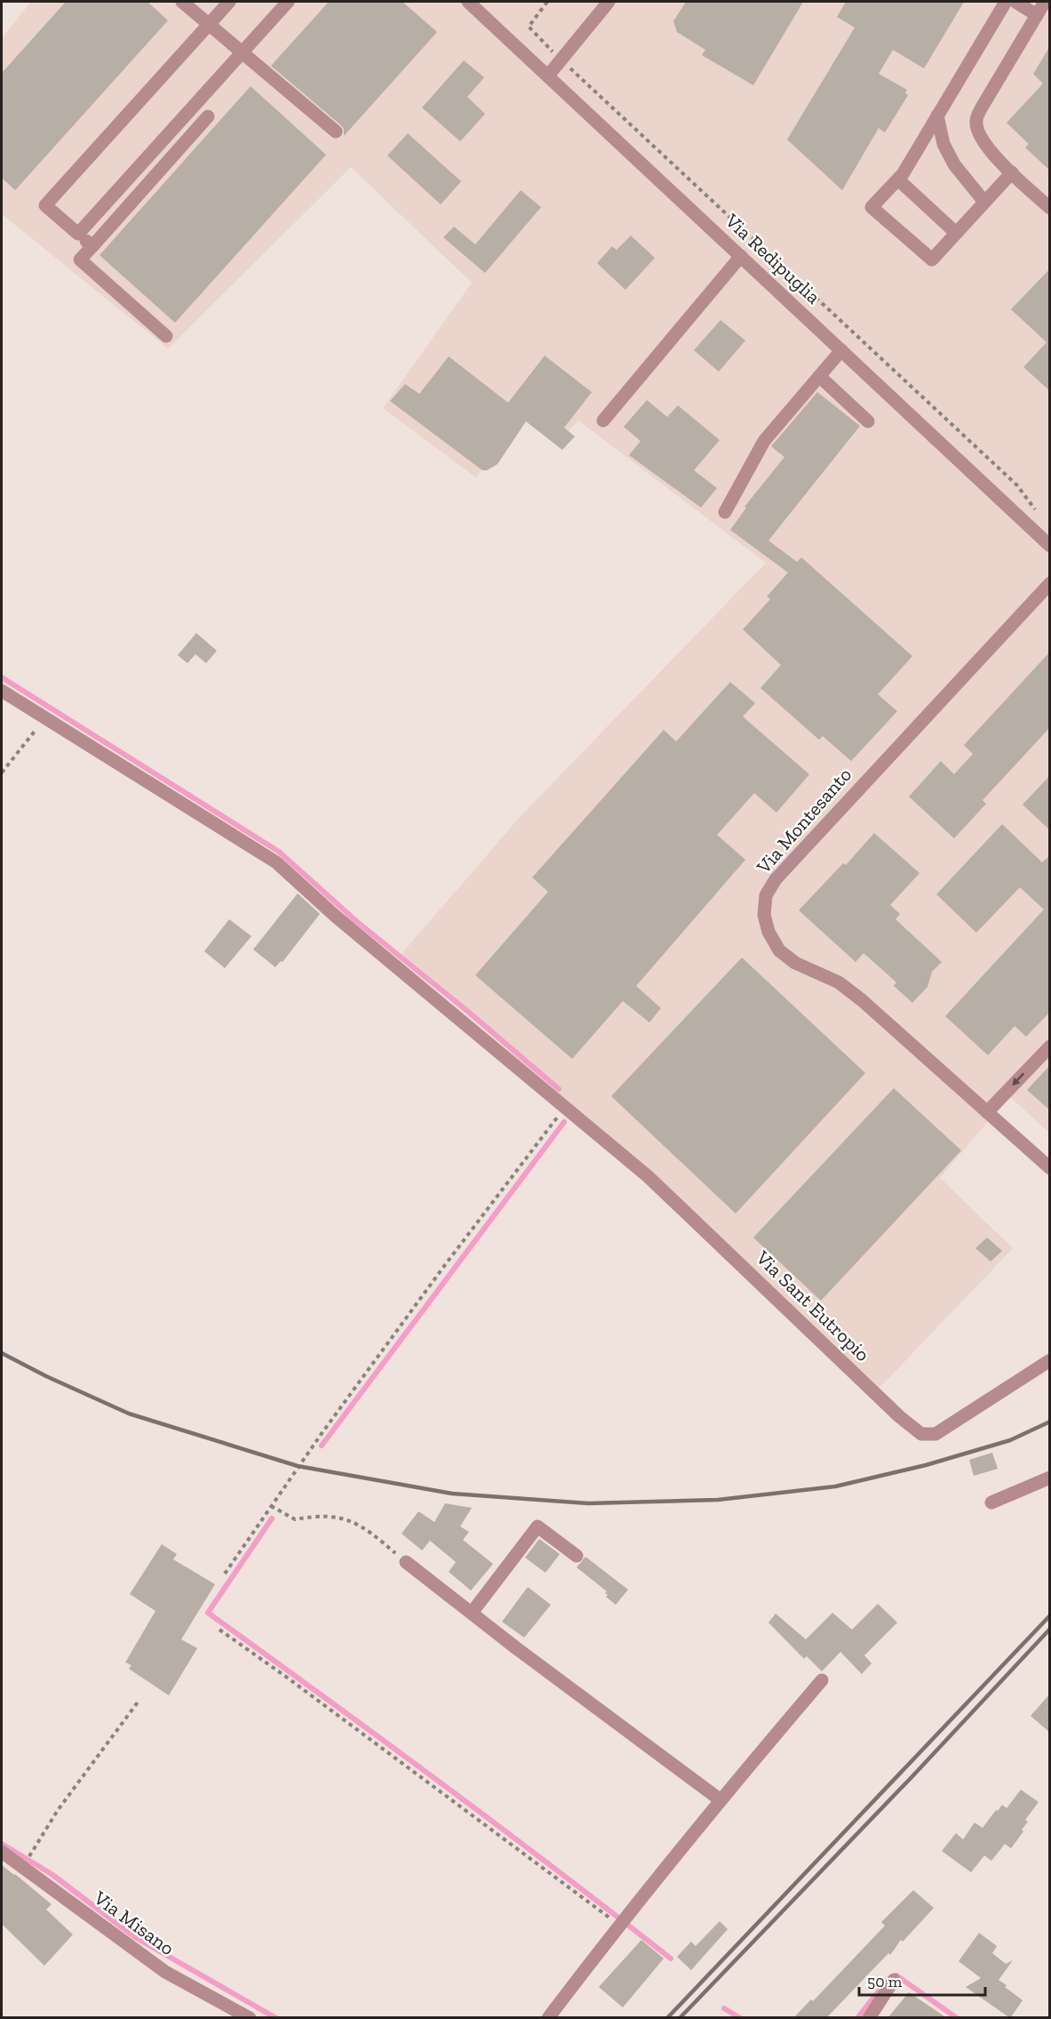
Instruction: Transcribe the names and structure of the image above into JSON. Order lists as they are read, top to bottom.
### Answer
{
  "streets": {
    "street": [
      "Via Redipuglia",
      "Via Montesanto",
      "Via Sant Eutropio",
      "Via Misano"
    ]
  },
  "scale_bar": "50 m"
}
